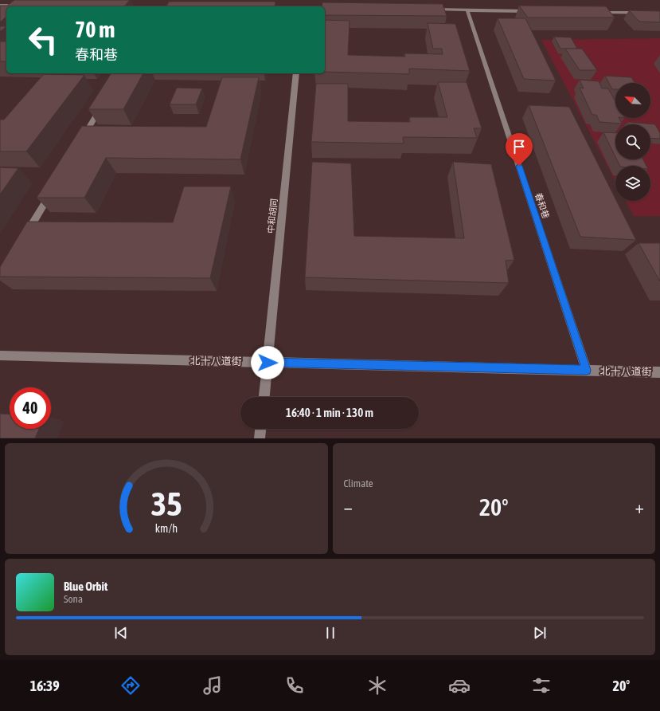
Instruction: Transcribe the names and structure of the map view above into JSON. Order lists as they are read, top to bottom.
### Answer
{
  "streets": {
    "street": ["春和巷", "中和胡同", "北十八道街"]
  },
  "crossings": [
    ["春和巷", "北十八道街"],
    ["中和胡同", "北十八道街"]
  ],
  "north": "top left",
  "page": {
    "turn": ["70 m", "春和巷"],
    "limit": "40",
    "trip": "16:40 · 1 min · 130 m",
    "tile": "Climate",
    "heat": ["−", "20°", "+"],
    "song": ["Blue Orbit", "Sona"],
    "tabs": ["16:39", "20°"],
    "gauge": ["35", "km/h"]
  }
}
